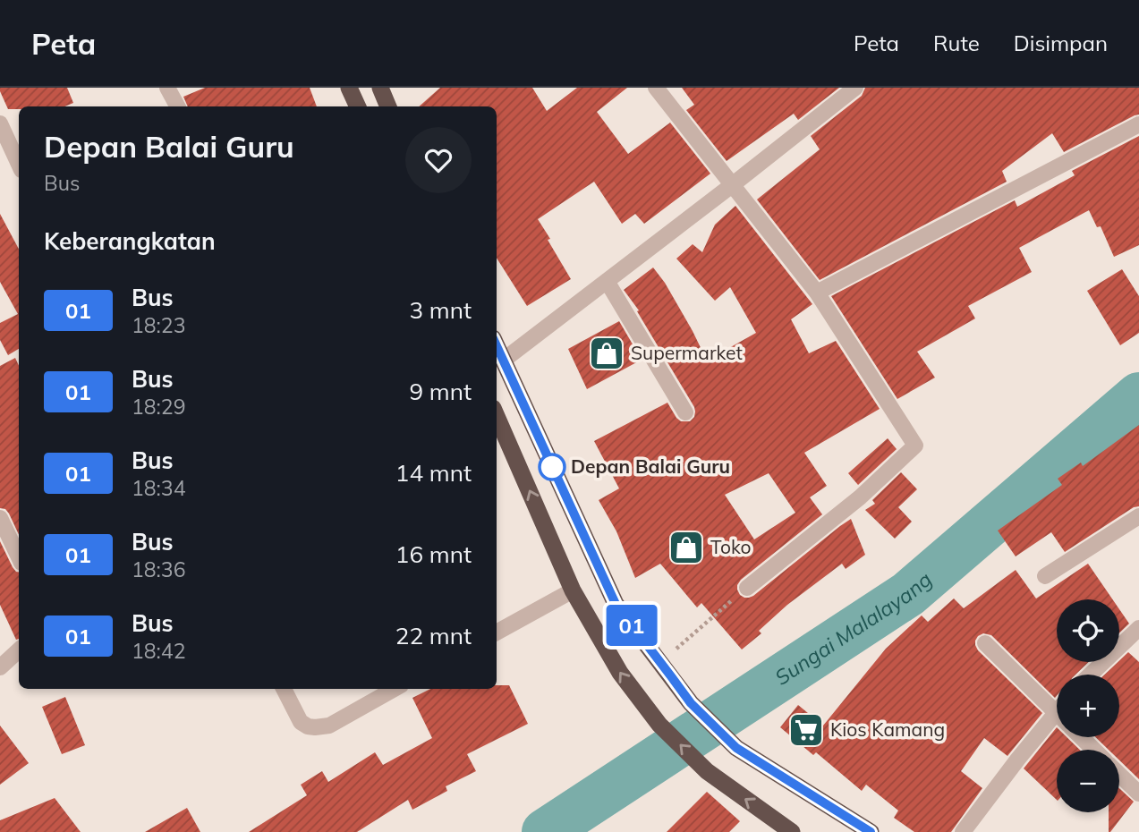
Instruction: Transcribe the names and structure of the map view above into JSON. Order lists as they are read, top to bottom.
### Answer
{
  "water": ["Sungai Malalayang"],
  "places": {
    "shop": ["Supermarket", "Toko"],
    "other": ["Depan Balai Guru"],
    "supermarket": ["Kios Kamang"]
  },
  "lines": ["bus line 01"],
  "page": {
    "header": "Peta",
    "nav": ["Peta", "Rute", "Disimpan"],
    "on_map": "01",
    "heading": [
      ["Depan Balai Guru", "Bus"],
      "Keberangkatan"
    ],
    "list": [
      {
        "mark": "01",
        "name": "Bus",
        "note": "18:23",
        "value": "3 mnt"
      },
      {
        "mark": "01",
        "name": "Bus",
        "note": "18:29",
        "value": "9 mnt"
      },
      {
        "mark": "01",
        "name": "Bus",
        "note": "18:34",
        "value": "14 mnt"
      },
      {
        "mark": "01",
        "name": "Bus",
        "note": "18:36",
        "value": "16 mnt"
      },
      {
        "mark": "01",
        "name": "Bus",
        "note": "18:42",
        "value": "22 mnt"
      }
    ],
    "map_buttons": ["+", "−"]
  }
}
